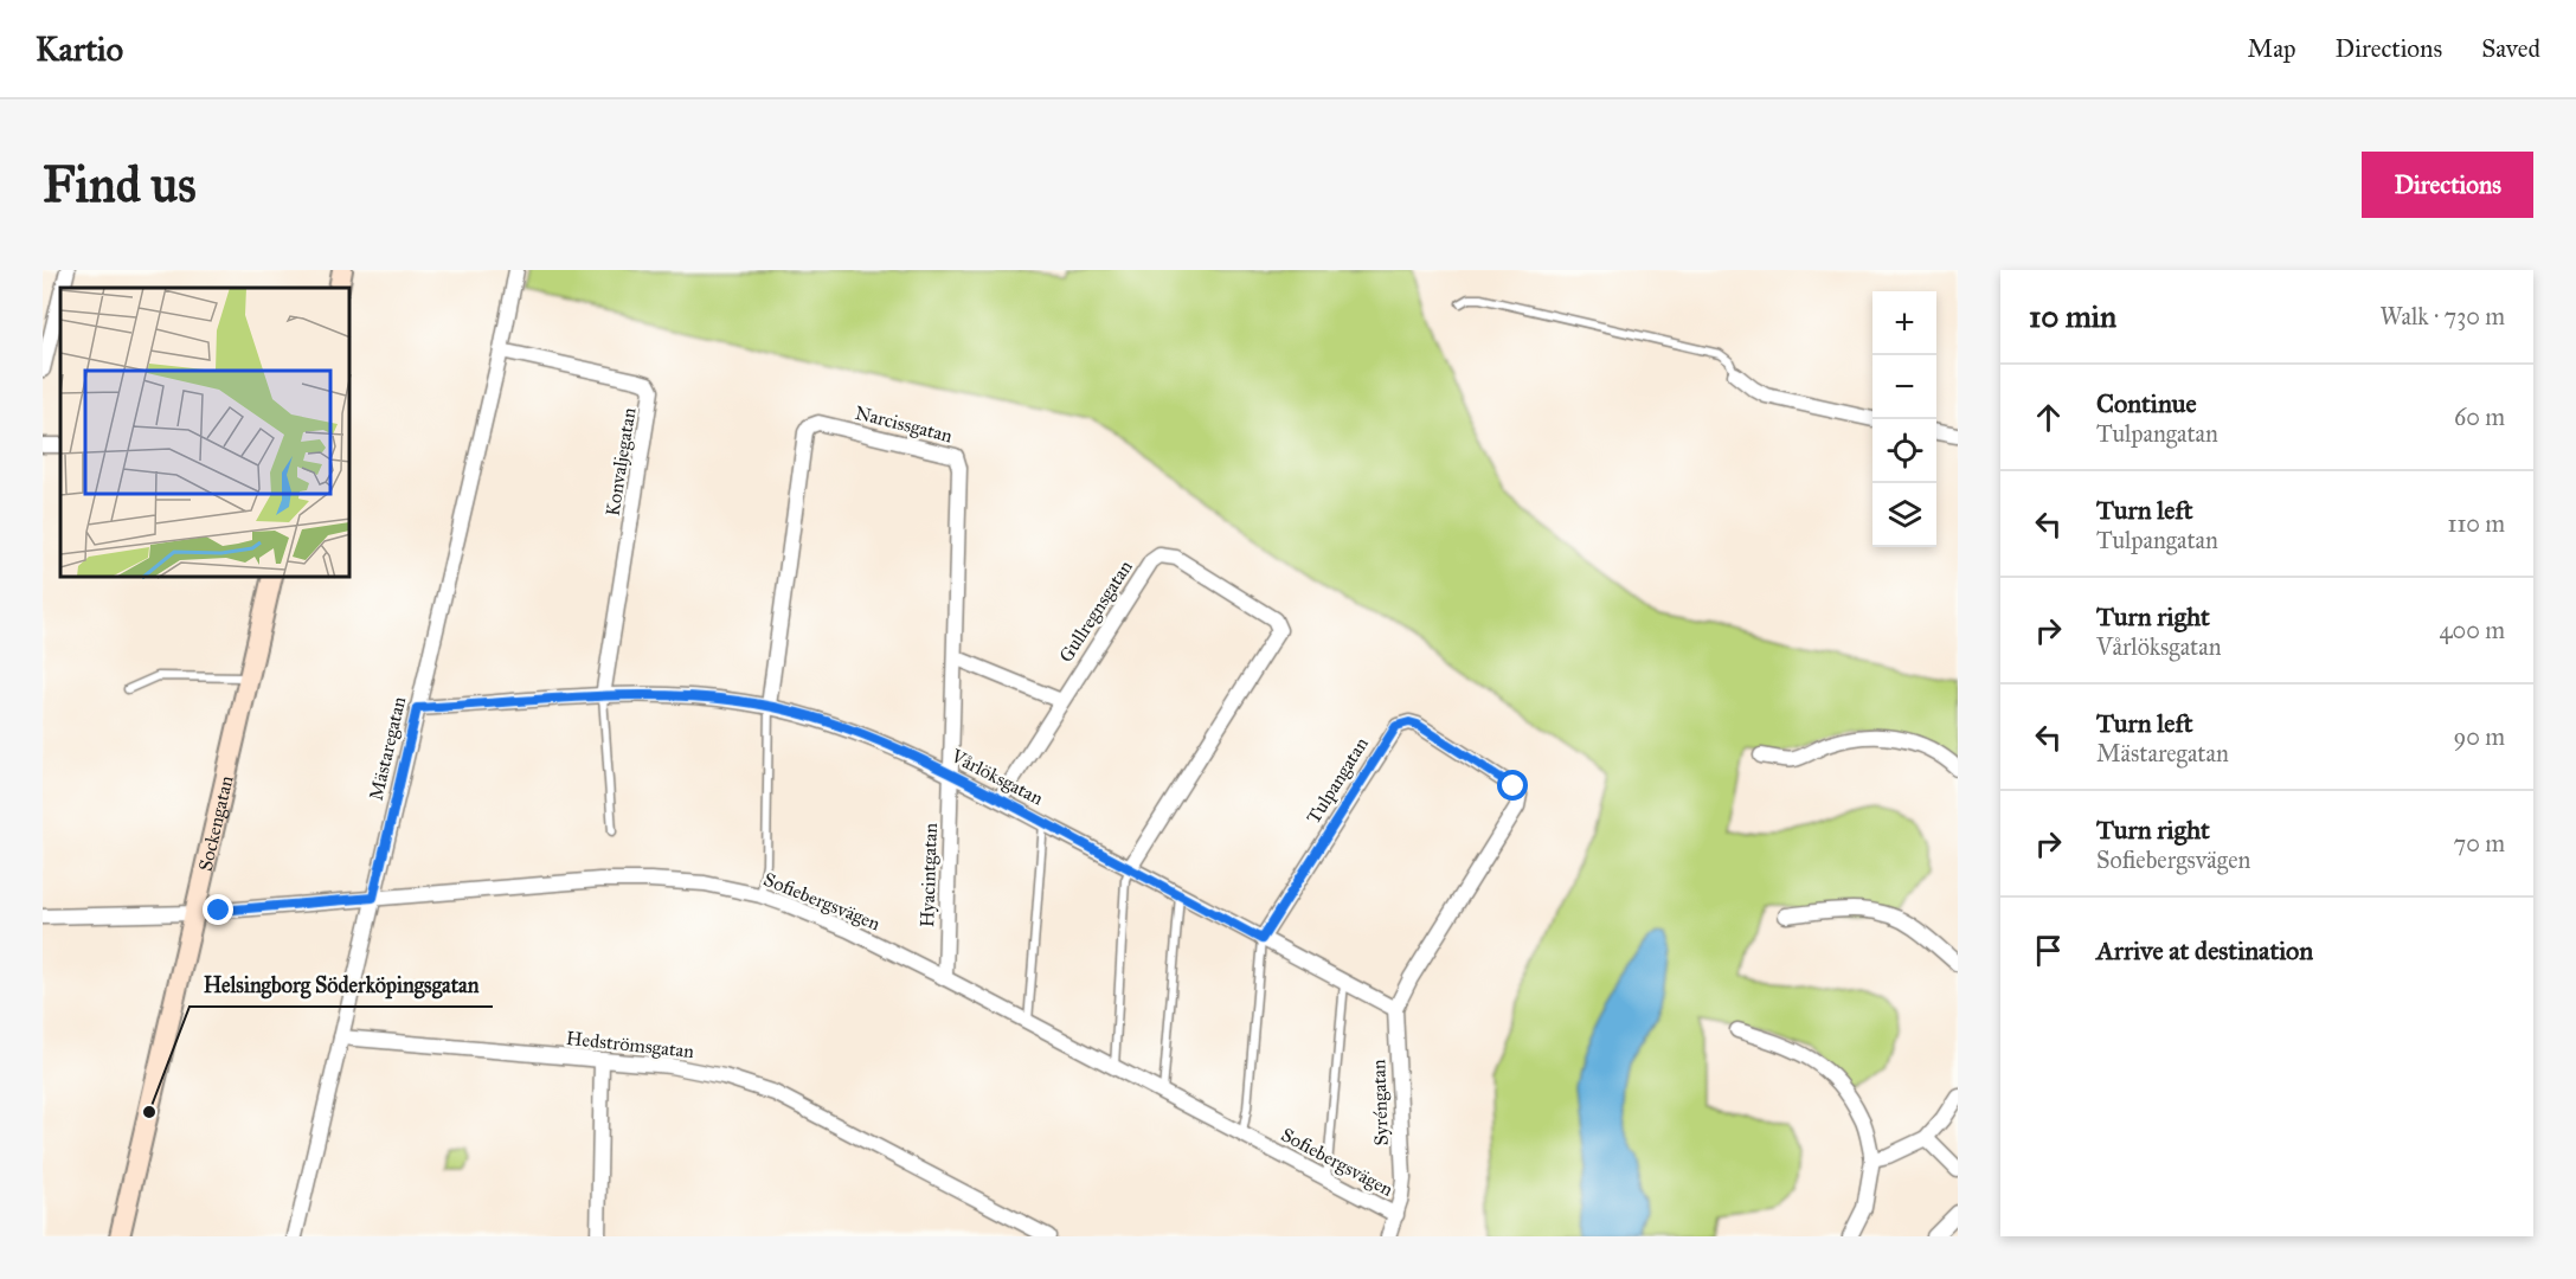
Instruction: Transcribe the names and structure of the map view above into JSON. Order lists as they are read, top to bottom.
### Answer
{
  "streets": {
    "street": [
      "Narcissgatan",
      "Konvaljegatan",
      "Gullregnsgatan",
      "Mästaregatan",
      "Vårlöksgatan",
      "Tulpangatan",
      "Sockengatan",
      "Hyacintgatan",
      "Sofiebergsvägen",
      "Hedströmsgatan",
      "Syréngatan"
    ]
  },
  "crossings": [
    ["Narcissgatan", "Vårlöksgatan"],
    ["Narcissgatan", "Hyacintgatan"],
    ["Konvaljegatan", "Mästaregatan"],
    ["Konvaljegatan", "Vårlöksgatan"],
    ["Gullregnsgatan", "Vårlöksgatan"],
    ["Mästaregatan", "Vårlöksgatan"],
    ["Mästaregatan", "Sofiebergsvägen"],
    ["Mästaregatan", "Hedströmsgatan"],
    ["Vårlöksgatan", "Tulpangatan"],
    ["Vårlöksgatan", "Hyacintgatan"],
    ["Vårlöksgatan", "Syréngatan"],
    ["Tulpangatan", "Syréngatan"],
    ["Sockengatan", "Sofiebergsvägen"],
    ["Hyacintgatan", "Sofiebergsvägen"],
    ["Sofiebergsvägen", "Syréngatan"]
  ],
  "places": ["Helsingborg Söderköpingsgatan"],
  "page": {
    "header": "Kartio",
    "nav": ["Map", "Directions", "Saved"],
    "buttons": "Directions",
    "title": "Find us",
    "heading": ["10 min", "Walk · 730 m"],
    "map_buttons": ["+", "−"],
    "list": [
      ["Continue", "Tulpangatan", "60 m"],
      ["Turn left", "Tulpangatan", "110 m"],
      ["Turn right", "Vårlöksgatan", "400 m"],
      ["Turn left", "Mästaregatan", "90 m"],
      ["Turn right", "Sofiebergsvägen", "70 m"],
      "Arrive at destination"
    ]
  }
}
